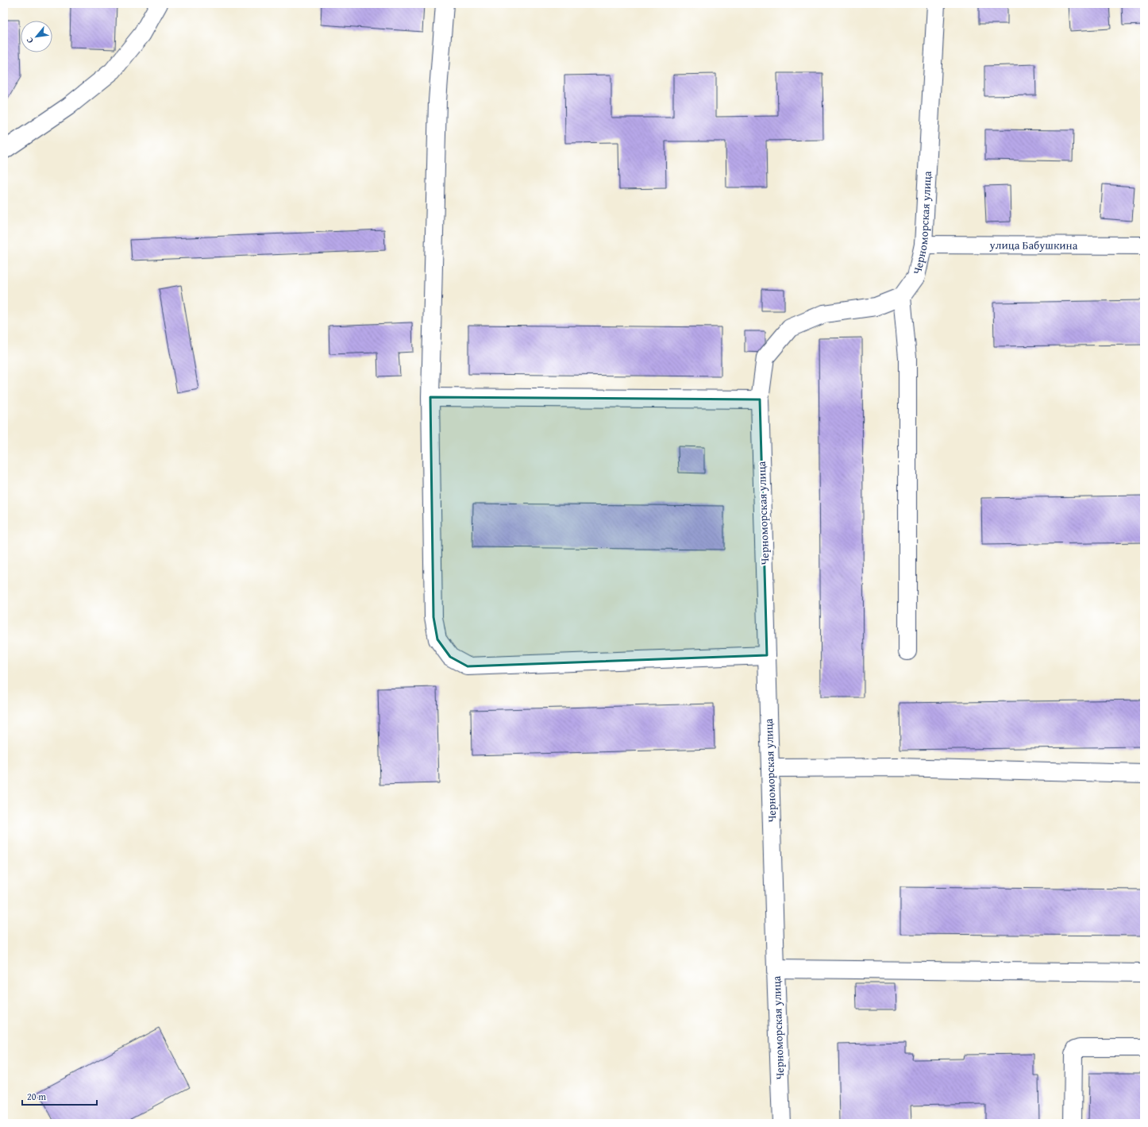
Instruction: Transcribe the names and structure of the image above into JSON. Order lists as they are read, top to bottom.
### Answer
{
  "streets": {
    "street": ["Черноморская улица", "улица Бабушкина"]
  },
  "crossings": [
    ["Черноморская улица", "улица Бабушкина"]
  ],
  "scale_bar": "20 m",
  "north": "bottom left"
}
